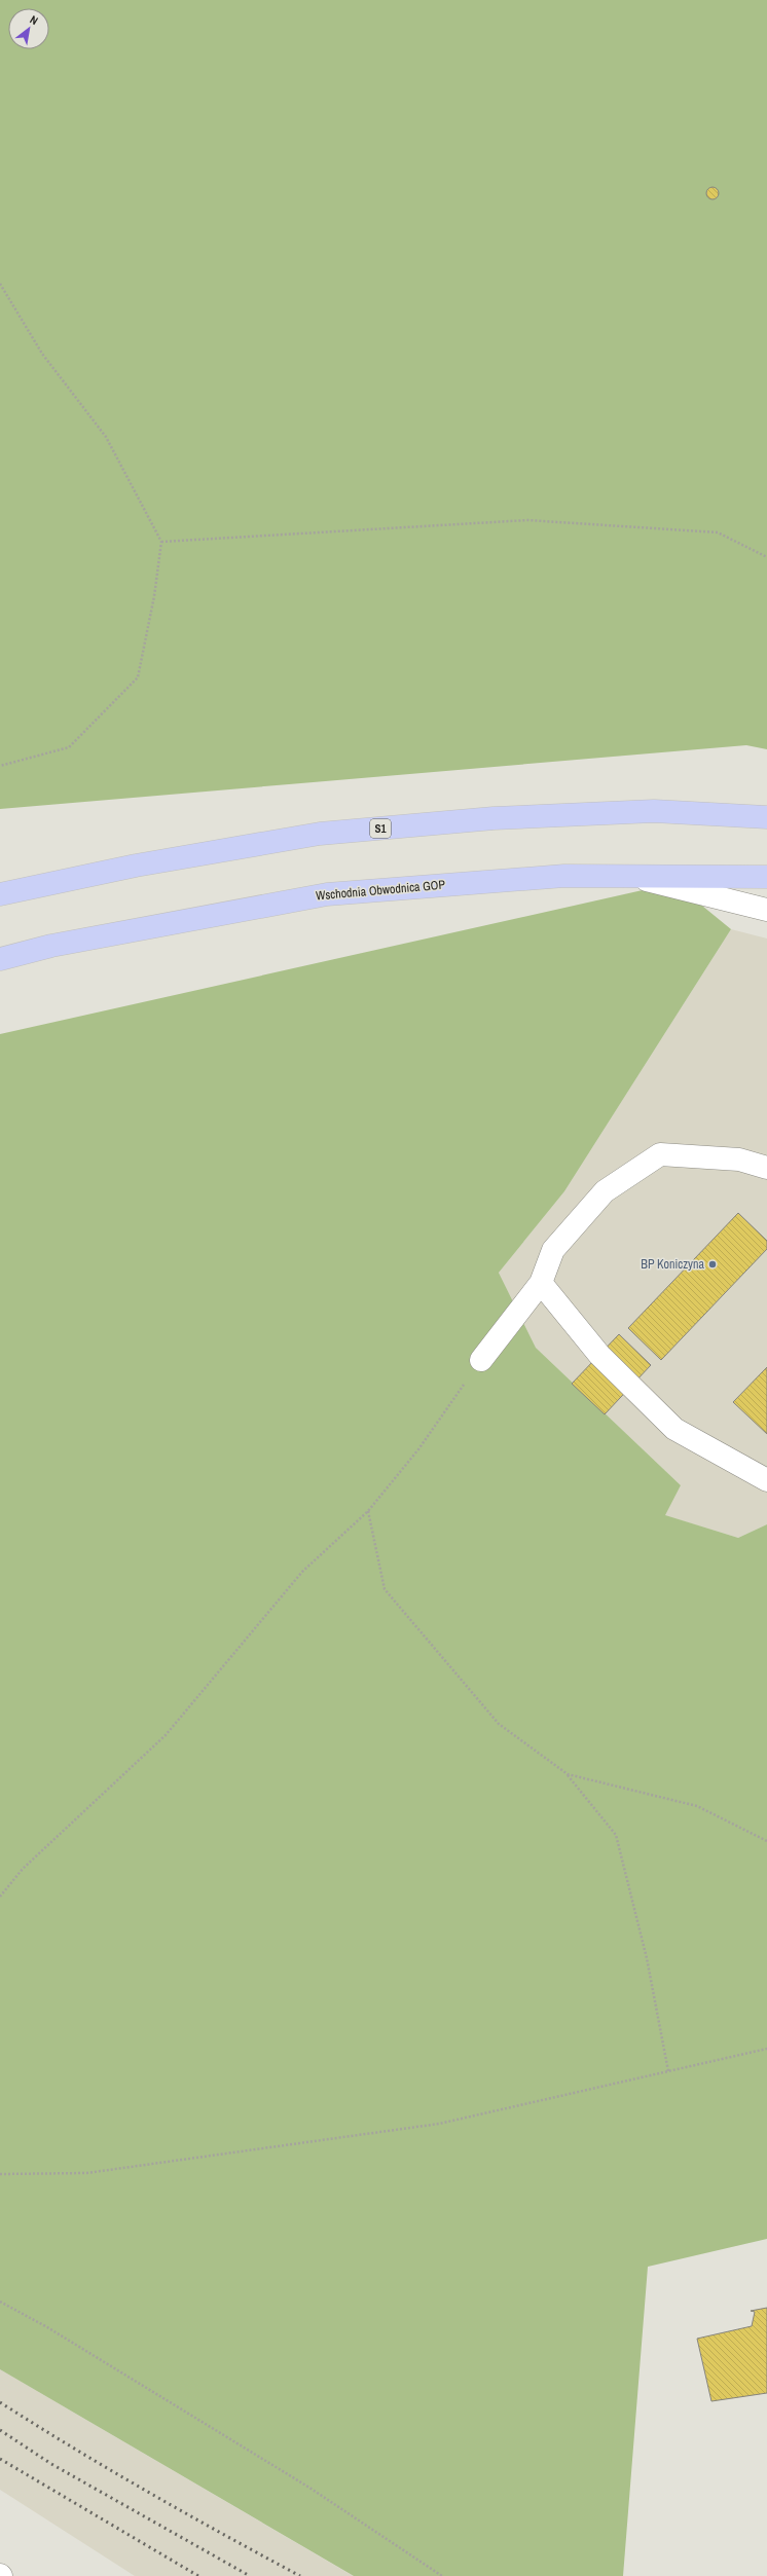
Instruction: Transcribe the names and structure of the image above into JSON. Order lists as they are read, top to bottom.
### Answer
{
  "streets": {
    "highway": ["S1", "Wschodnia Obwodnica GOP"]
  },
  "places": ["BP Koniczyna"],
  "north": "top right"
}
